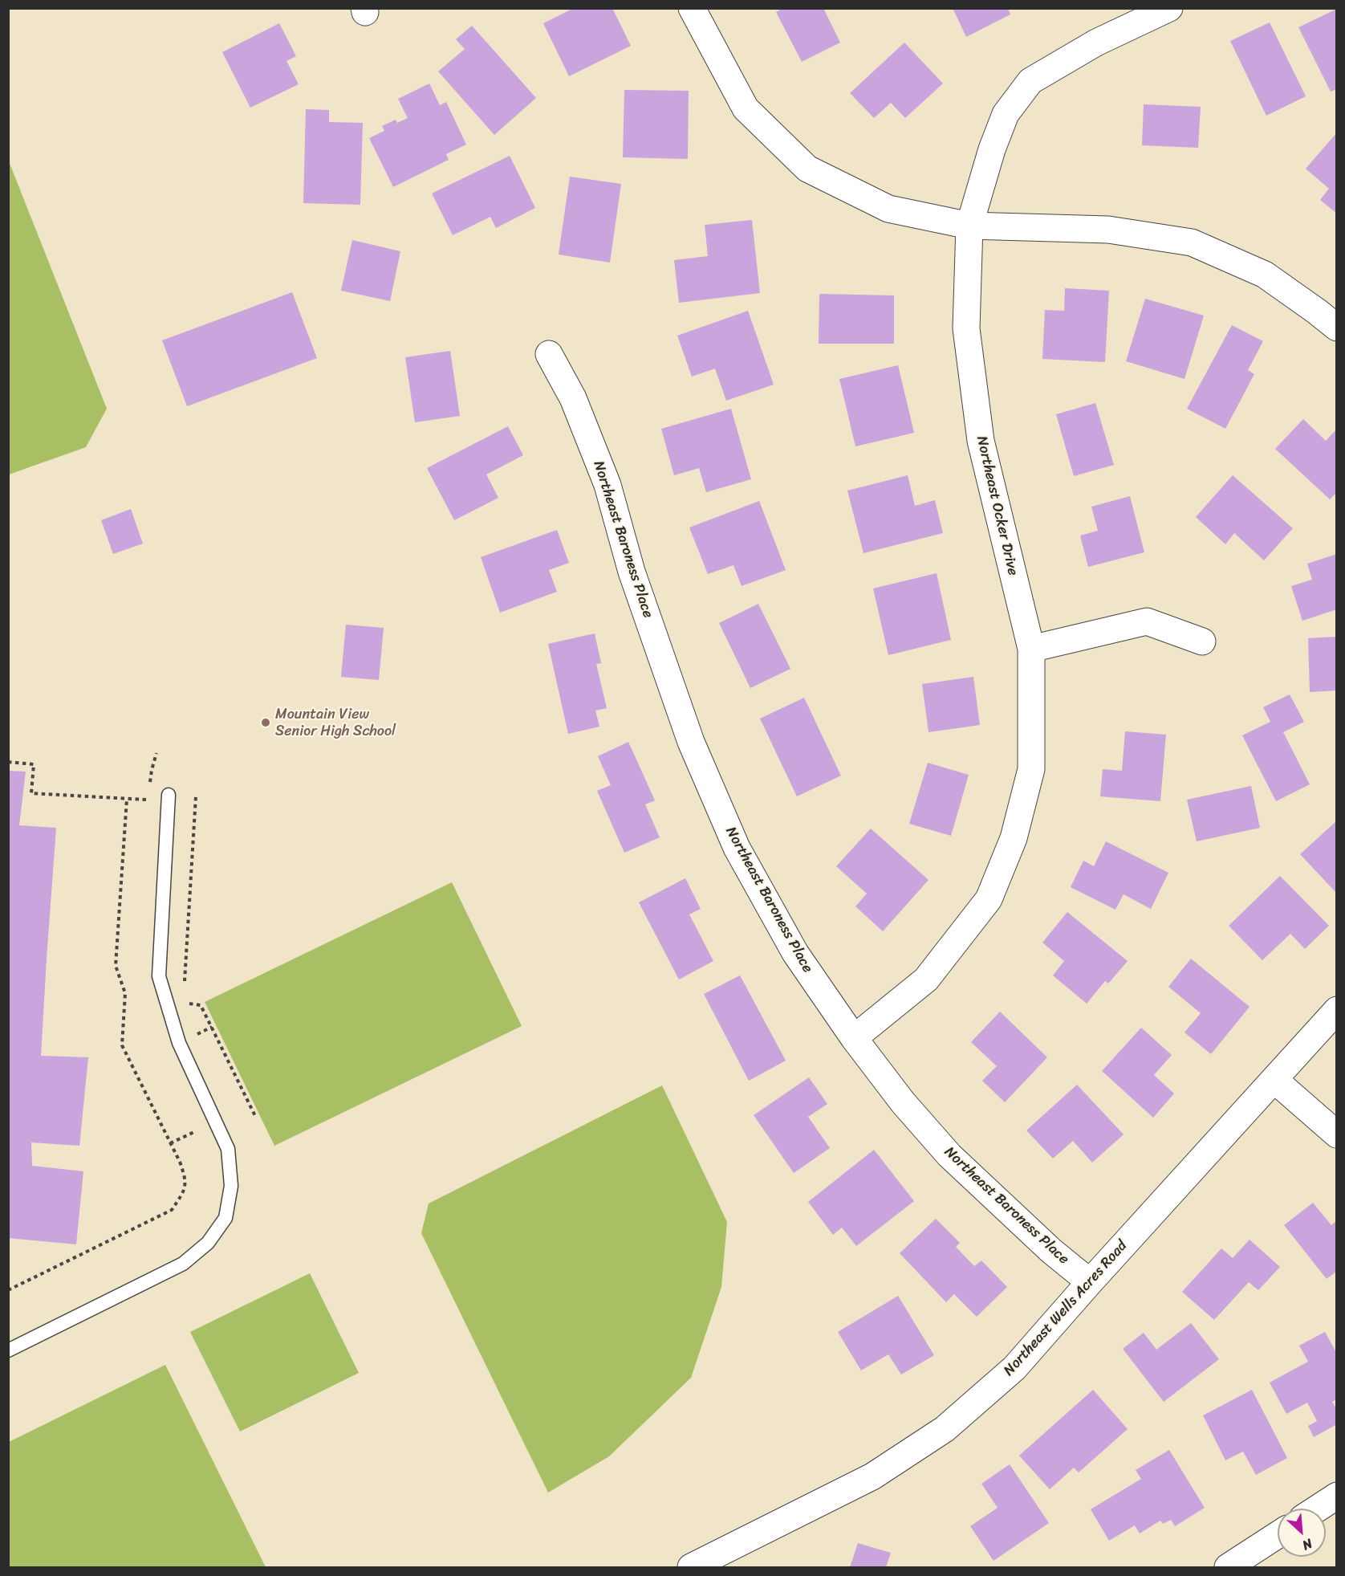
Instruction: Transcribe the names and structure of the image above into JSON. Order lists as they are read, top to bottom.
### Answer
{
  "streets": {
    "street": ["Northeast Ocker Drive", "Northeast Baroness Place", "Northeast Wells Acres Road"]
  },
  "crossings": [
    ["Northeast Ocker Drive", "Northeast Baroness Place"],
    ["Northeast Baroness Place", "Northeast Wells Acres Road"]
  ],
  "places": ["Mountain View Senior High School"],
  "north": "bottom right"
}
